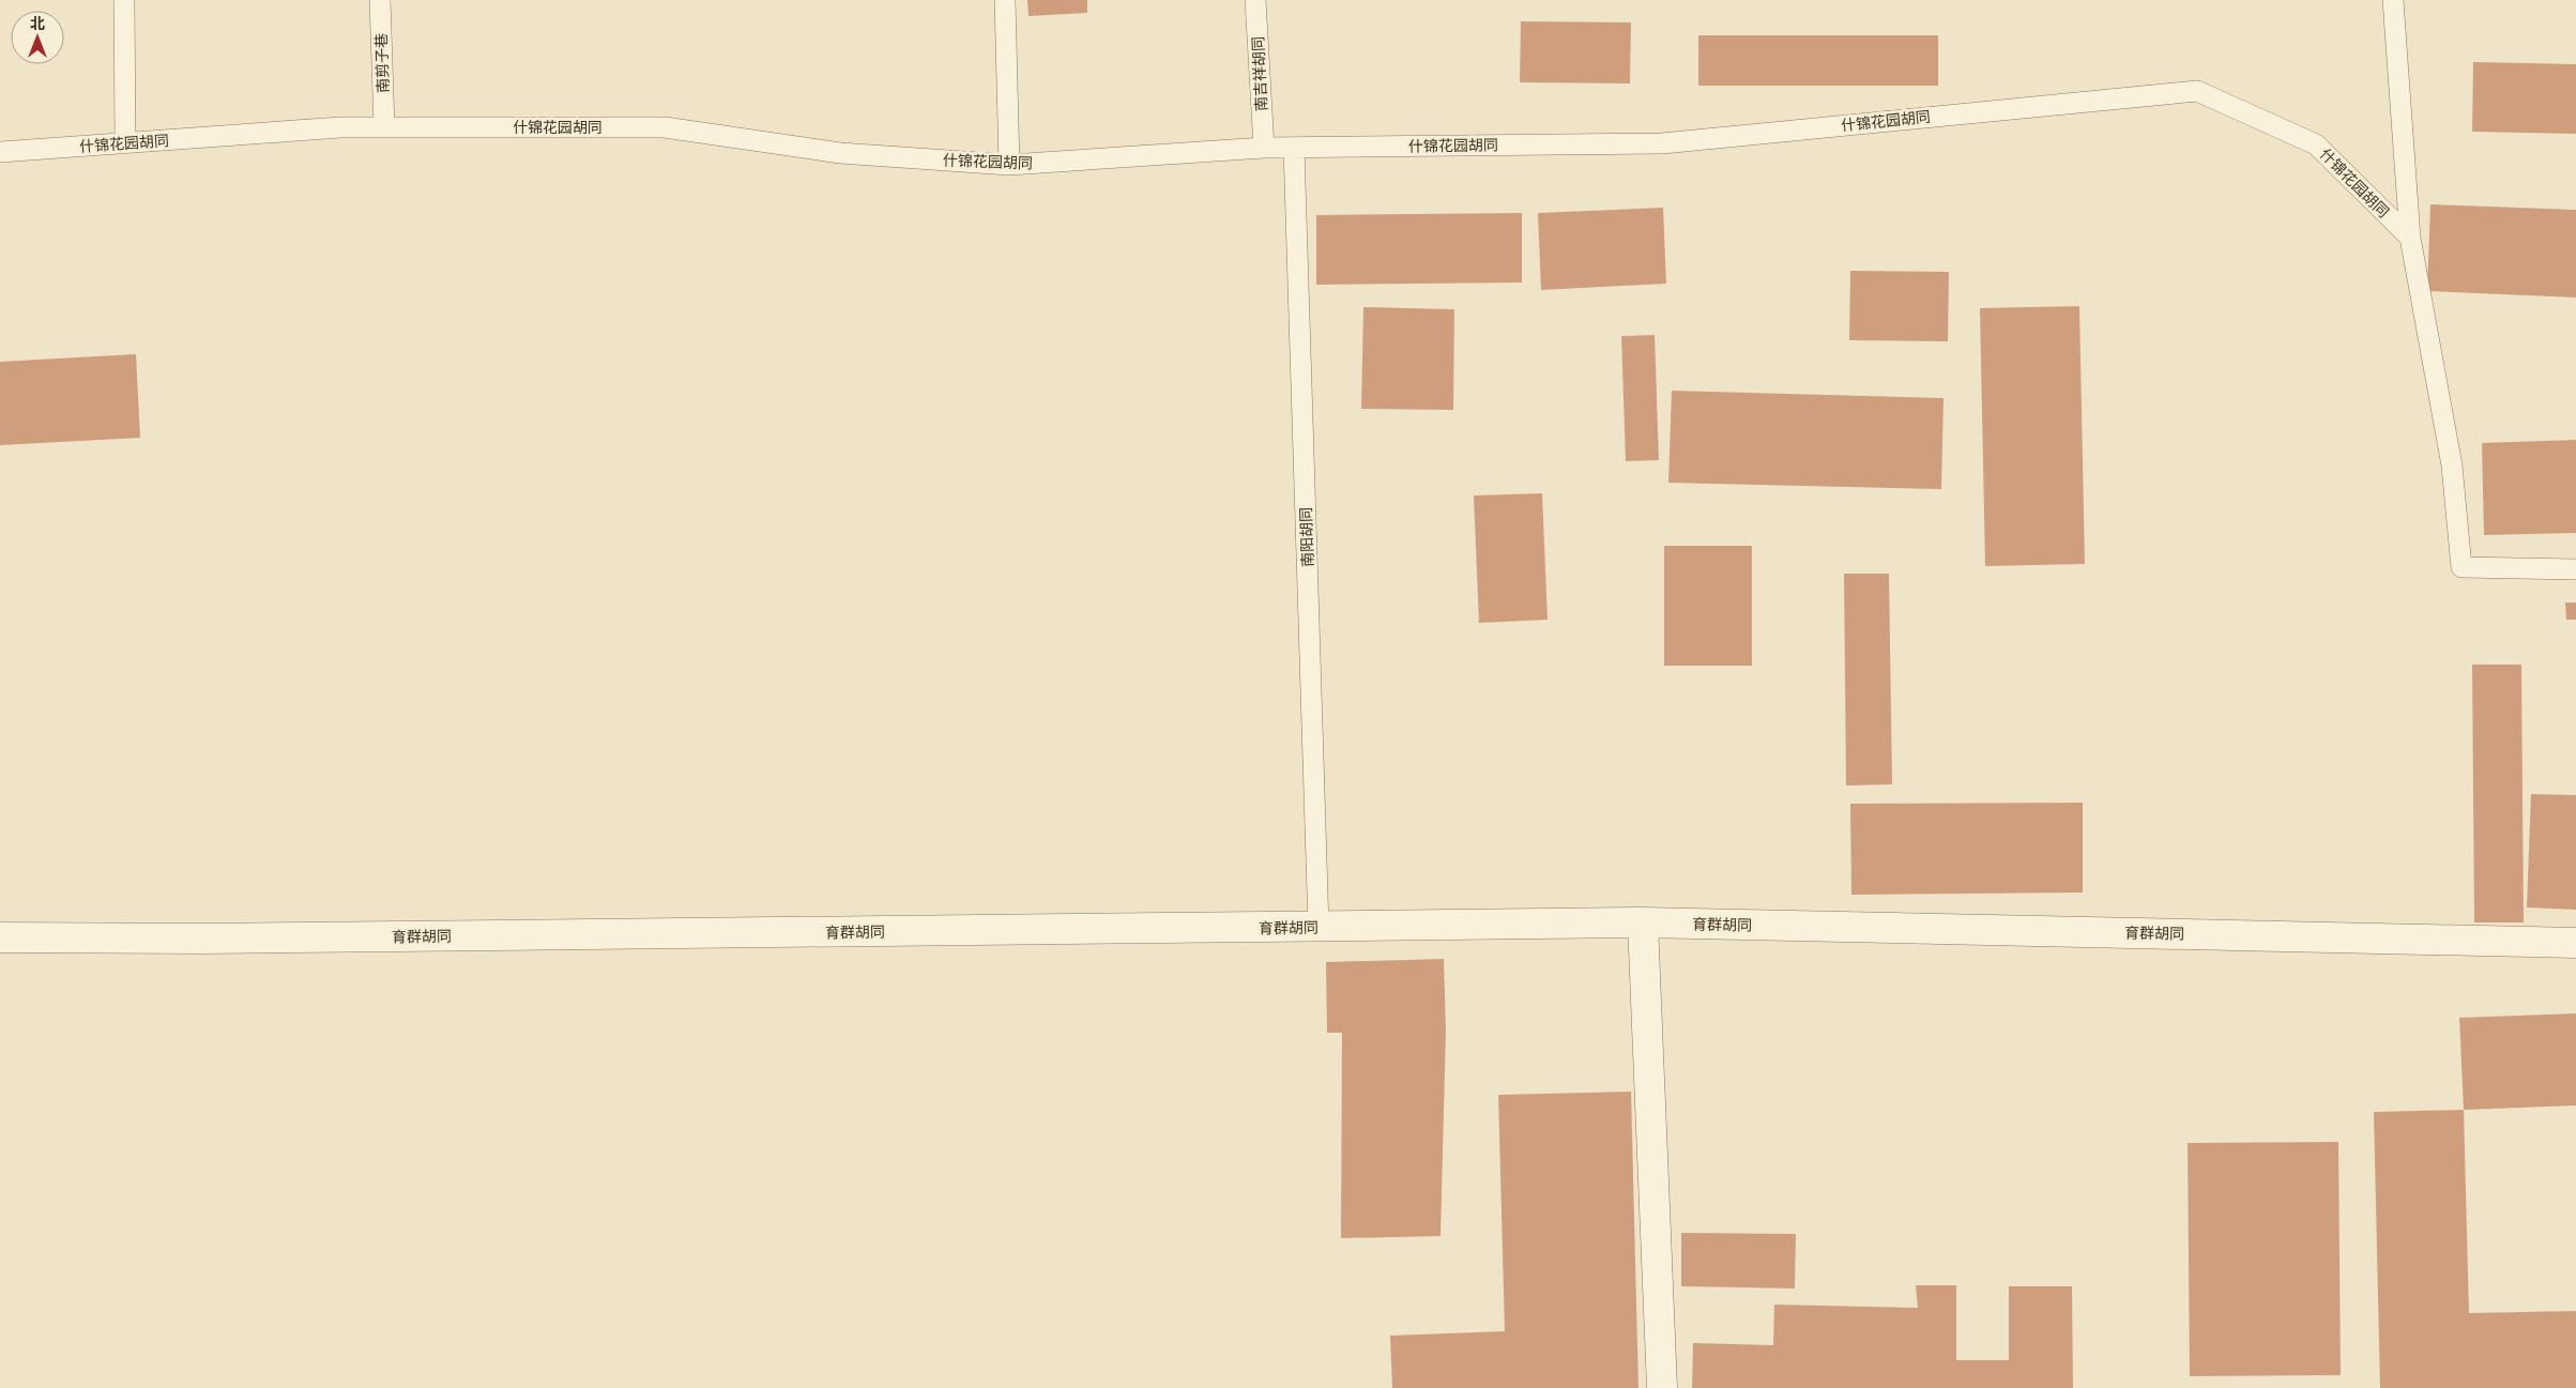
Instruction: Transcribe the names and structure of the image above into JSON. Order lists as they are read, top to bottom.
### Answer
{
  "streets": {
    "street": ["育群胡同"],
    "lane": [
      "南剪子巷",
      "南吉祥胡同",
      "什锦花园胡同",
      "南阳胡同"
    ]
  },
  "crossings": [
    ["南剪子巷", "什锦花园胡同"],
    ["南吉祥胡同", "什锦花园胡同"],
    ["什锦花园胡同", "南阳胡同"],
    ["南阳胡同", "育群胡同"]
  ],
  "north": "top"
}
